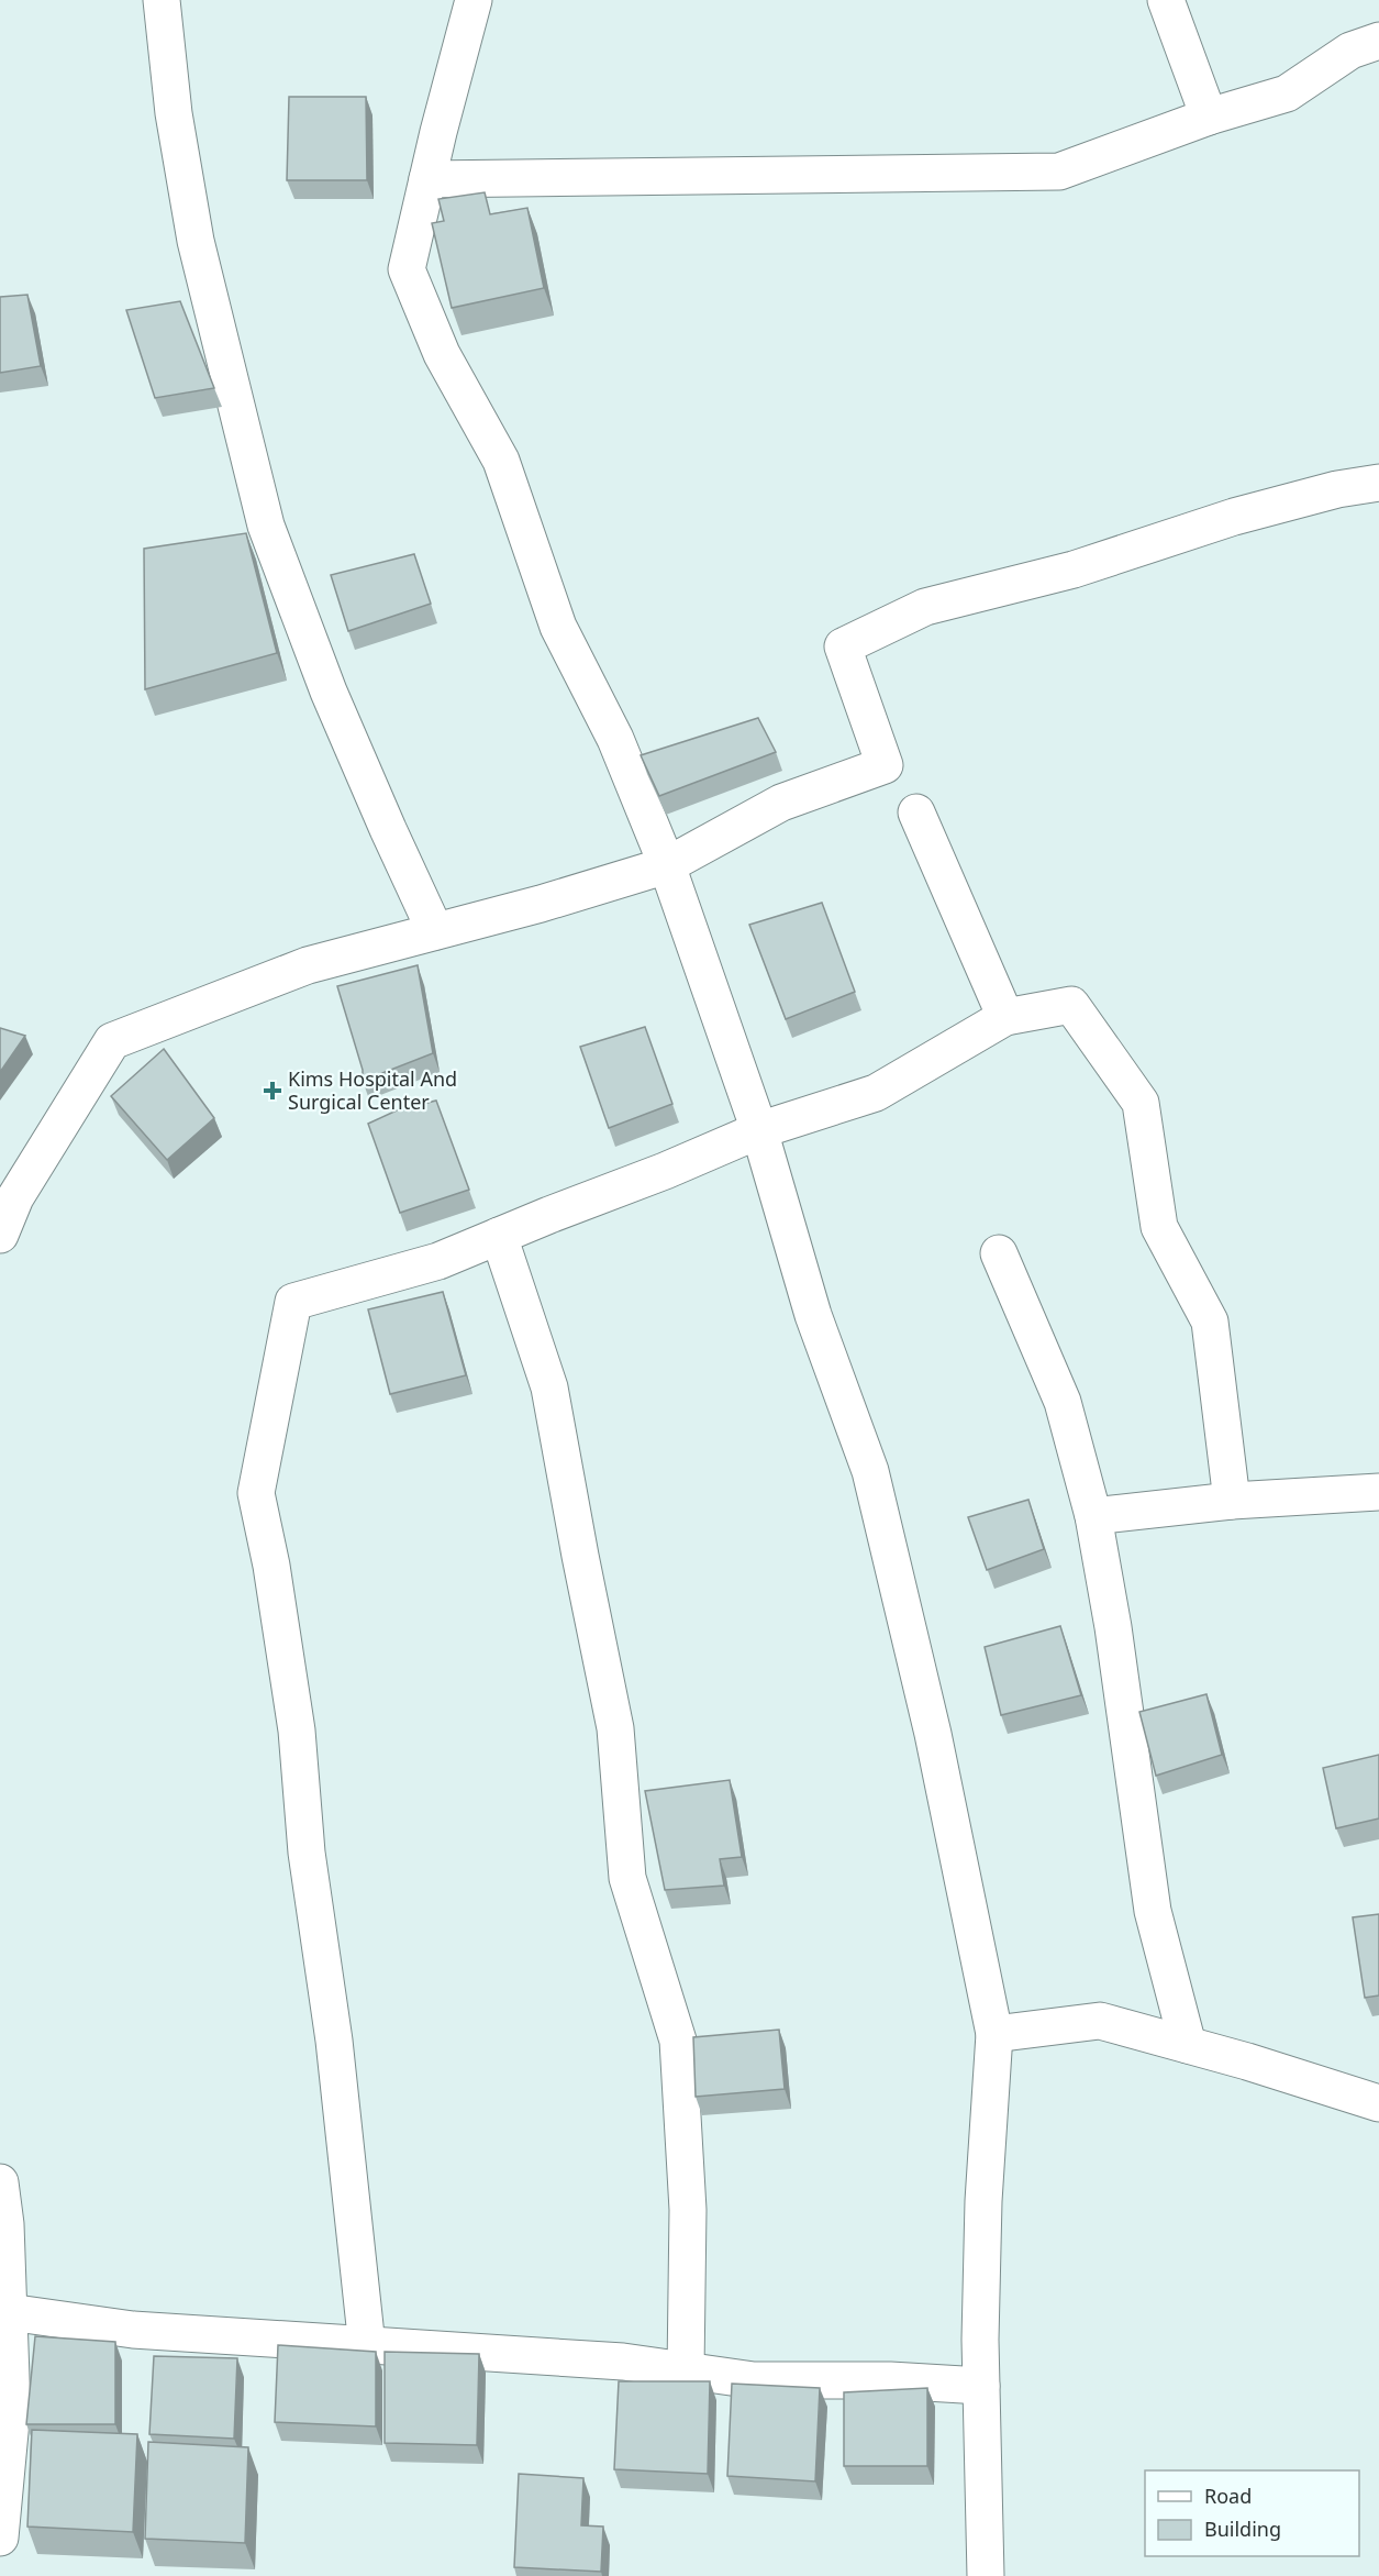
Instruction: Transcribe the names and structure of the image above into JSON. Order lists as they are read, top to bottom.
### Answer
{
  "places": {
    "health": ["Kims Hospital And Surgical Center"]
  },
  "legend": ["Road", "Building"]
}
